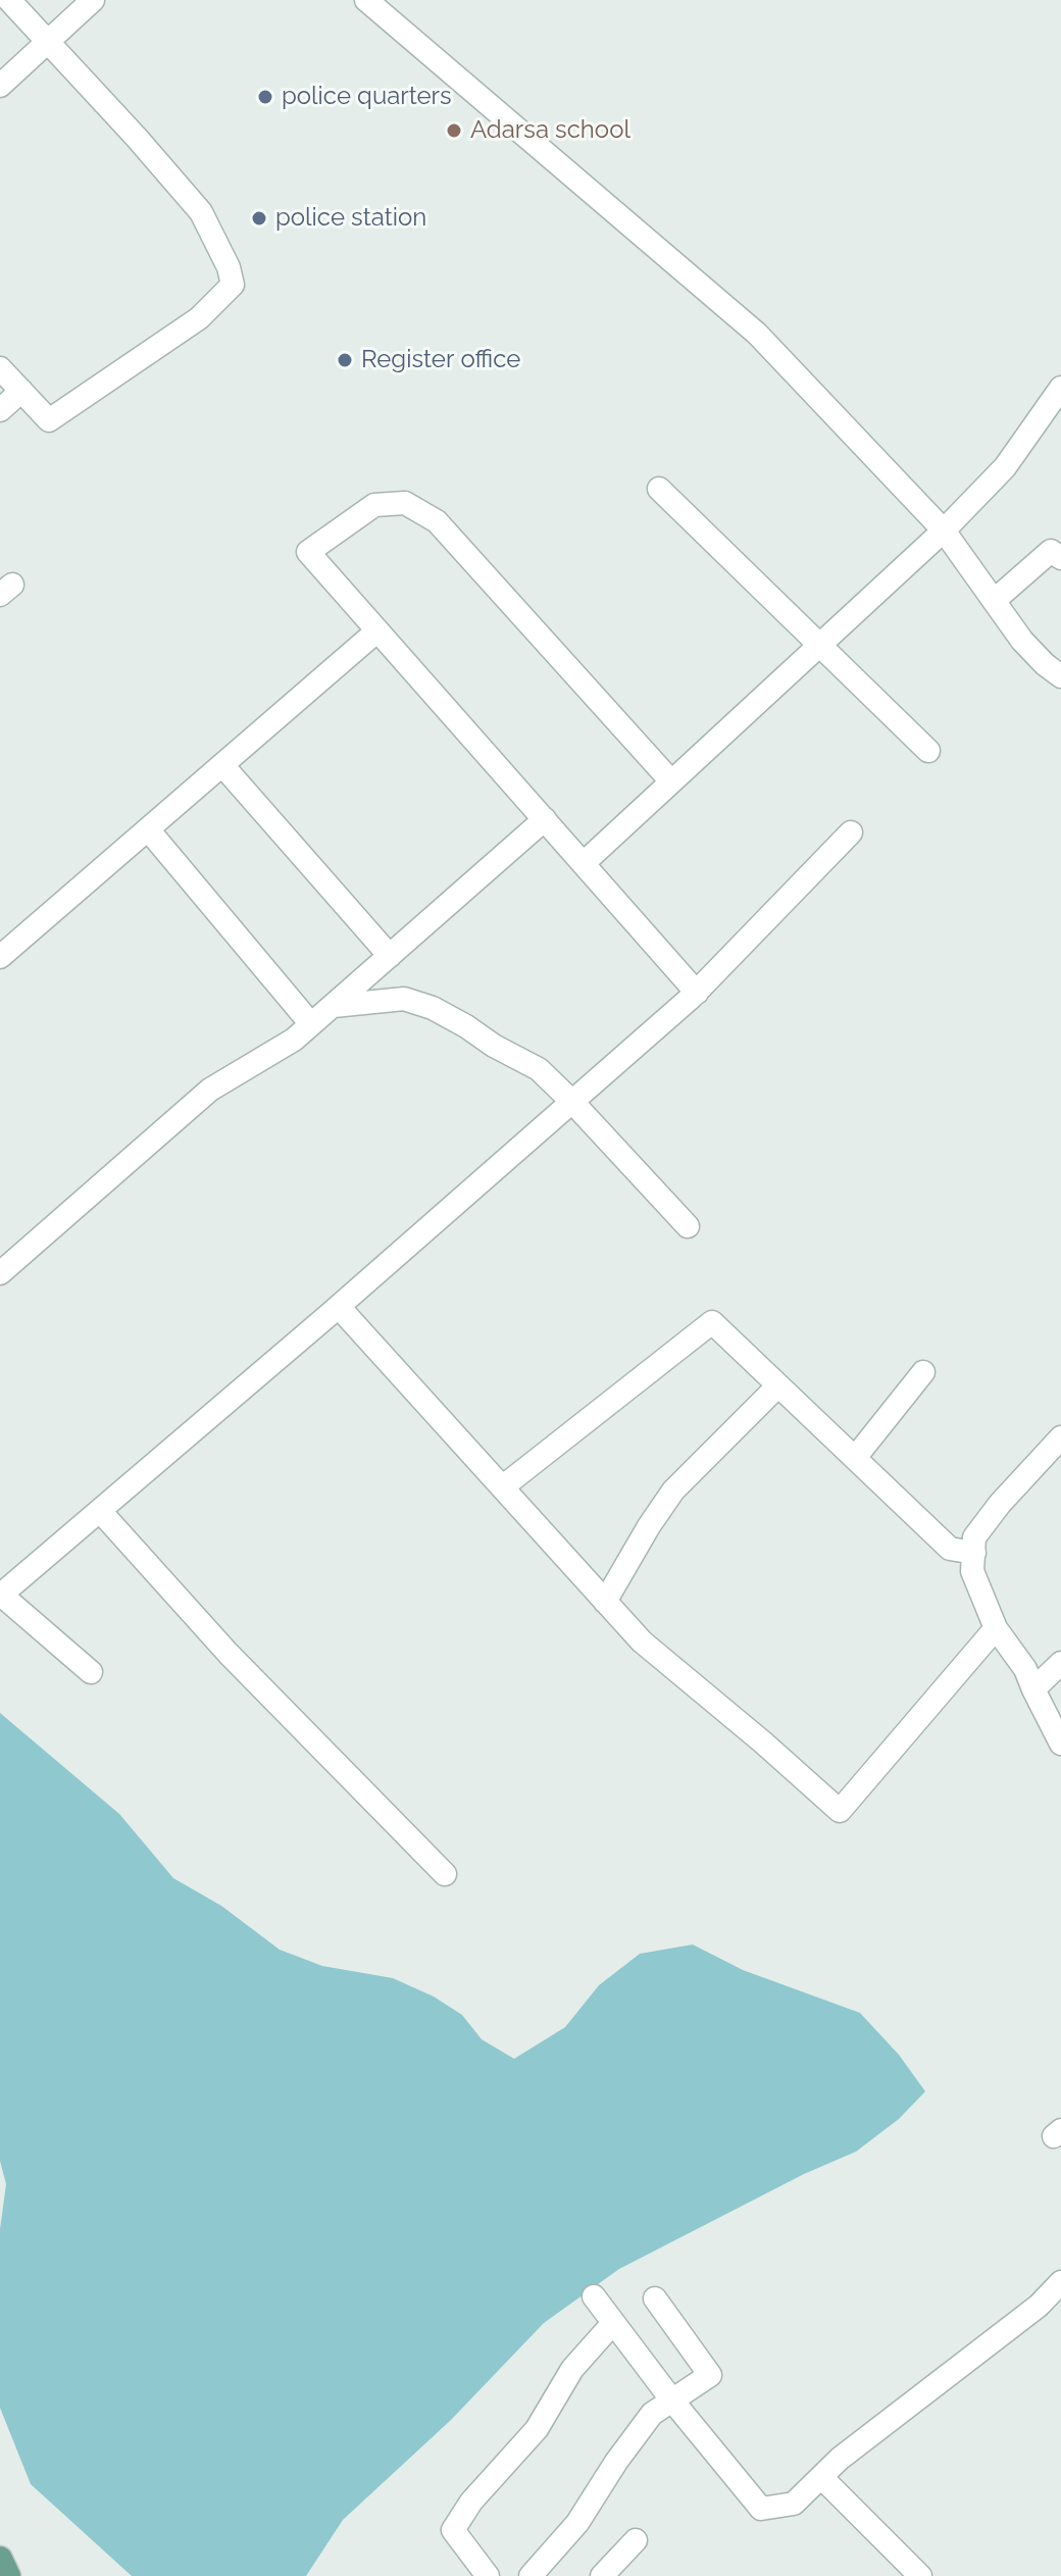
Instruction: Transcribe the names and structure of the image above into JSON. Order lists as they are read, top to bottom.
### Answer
{
  "places": [
    "police quarters",
    "Adarsa school",
    "police station",
    "Register office"
  ]
}
